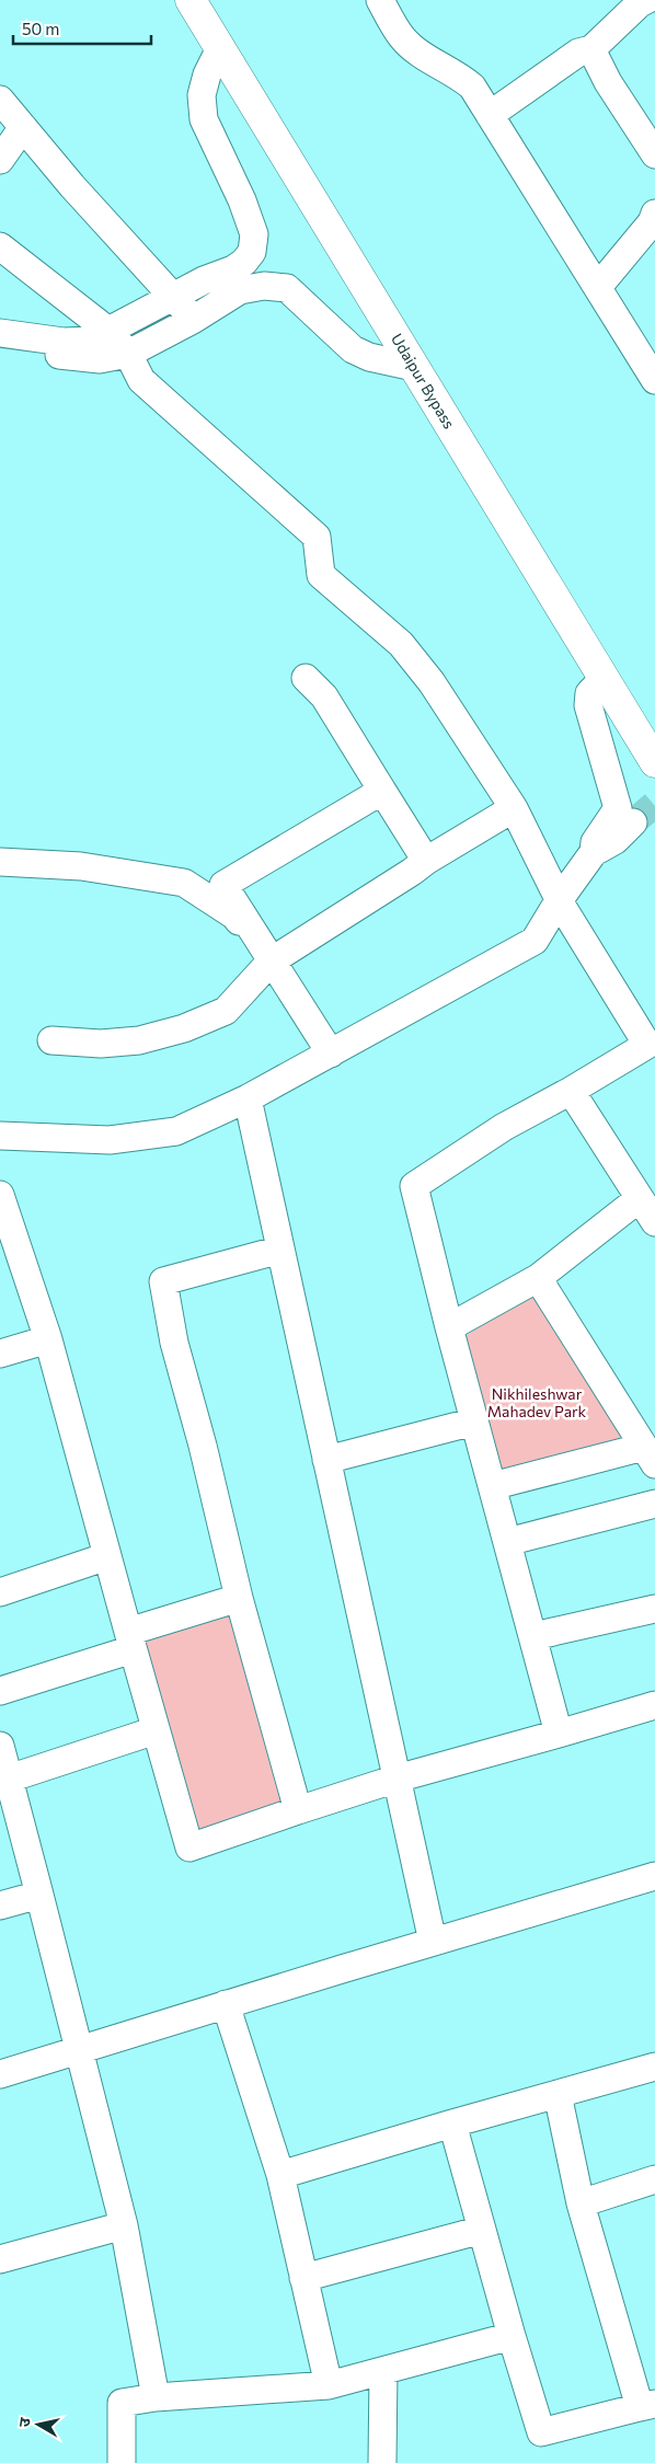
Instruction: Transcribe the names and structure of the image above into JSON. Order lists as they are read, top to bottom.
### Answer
{
  "streets": {
    "highway": ["Udaipur Bypass"]
  },
  "parks": ["Nikhileshwar Mahadev Park"],
  "scale_bar": "50 m",
  "north": "left"
}
